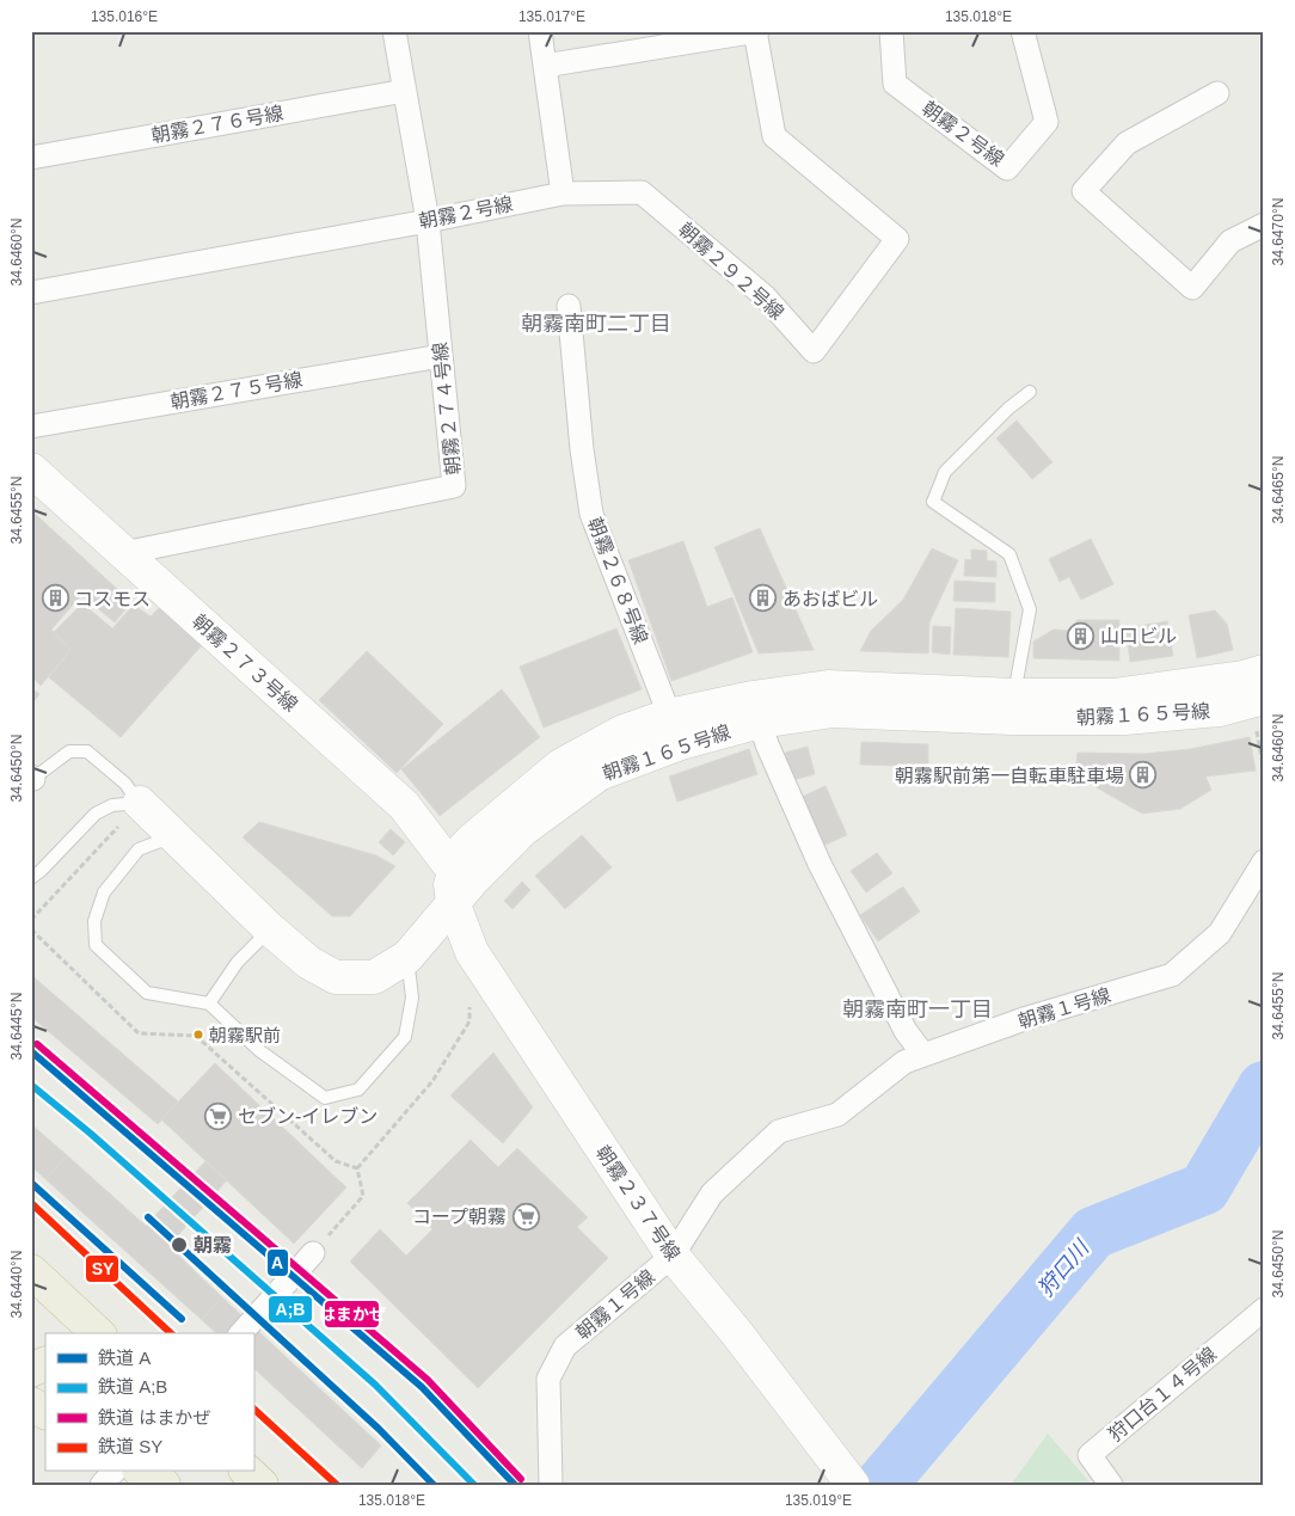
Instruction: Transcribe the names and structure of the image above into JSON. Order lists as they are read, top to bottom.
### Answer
{
  "streets": {
    "street": [
      "朝霧２７６号線",
      "朝霧２号線",
      "朝霧２９２号線",
      "朝霧２７５号線",
      "朝霧２７４号線",
      "朝霧２６８号線",
      "朝霧２７３号線",
      "朝霧１６５号線",
      "朝霧１号線",
      "朝霧２３７号線",
      "狩口台１４号線"
    ]
  },
  "crossings": [
    ["朝霧２７６号線", "朝霧２７４号線"],
    ["朝霧２号線", "朝霧２９２号線"],
    ["朝霧２号線", "朝霧２７４号線"],
    ["朝霧２７５号線", "朝霧２７４号線"],
    ["朝霧２７４号線", "朝霧２７３号線"],
    ["朝霧２６８号線", "朝霧１６５号線"],
    ["朝霧２７３号線", "朝霧１６５号線"],
    ["朝霧２７３号線", "朝霧２３７号線"],
    ["朝霧１６５号線", "朝霧２３７号線"],
    ["朝霧１号線", "朝霧２３７号線"]
  ],
  "districts": ["朝霧南町二丁目", "朝霧南町一丁目"],
  "water": ["狩口川"],
  "places": {
    "building": [
      "コスモス",
      "あおばビル",
      "山口ビル",
      "朝霧駅前第一自転車駐車場"
    ],
    "other": ["朝霧駅前", "朝霧"],
    "supermarket": ["セブン-イレブン", "コープ朝霧"]
  },
  "lines": [
    "rail line はまかぜ",
    "rail line A",
    "rail line A;B",
    "rail line SY"
  ],
  "legend": [
    "鉄道 A",
    "鉄道 A;B",
    "鉄道 はまかぜ",
    "鉄道 SY"
  ],
  "coordinates": [
    "135.016°E",
    "135.017°E",
    "135.018°E",
    "34.6470°N",
    "34.6460°N",
    "34.6465°N",
    "34.6455°N",
    "34.6450°N",
    "34.6445°N",
    "34.6440°N",
    "135.019°E"
  ]
}
